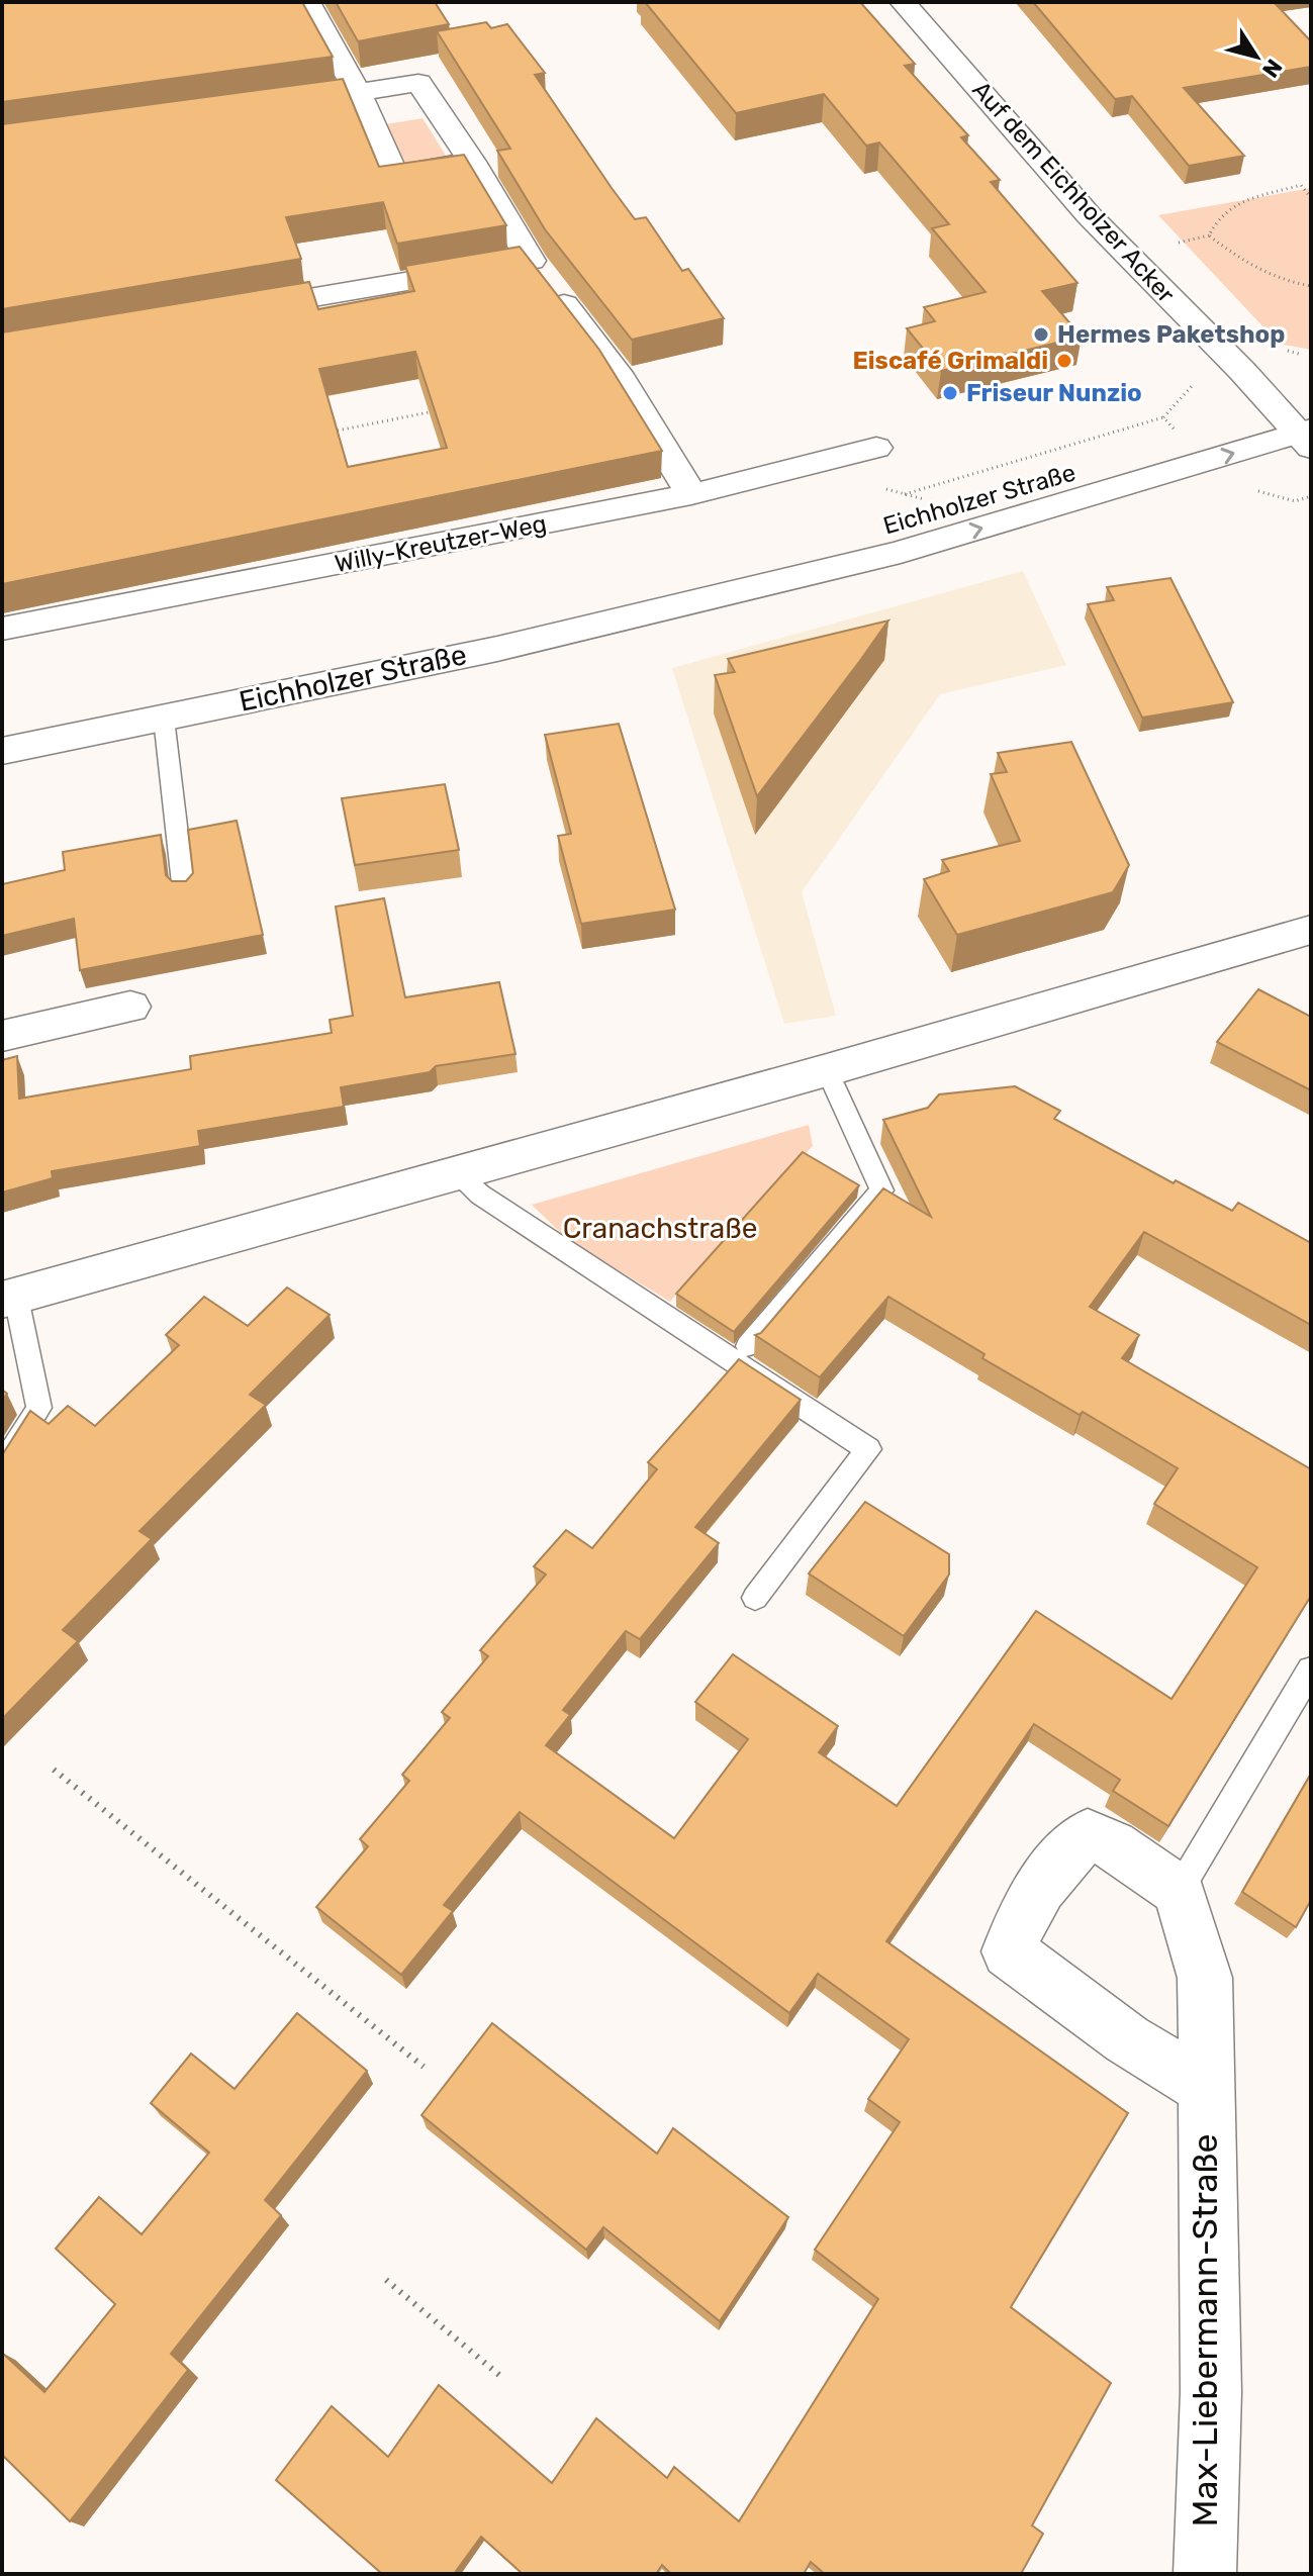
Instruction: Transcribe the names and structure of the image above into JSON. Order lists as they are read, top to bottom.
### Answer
{
  "streets": {
    "street": [
      "Auf dem Eichholzer Acker",
      "Eichholzer Straße",
      "Willy-Kreutzer-Weg",
      "Max-Liebermann-Straße"
    ]
  },
  "crossings": [
    ["Auf dem Eichholzer Acker", "Eichholzer Straße"]
  ],
  "parks": ["Cranachstraße"],
  "places": ["Hermes Paketshop", "Eiscafé Grimaldi", "Friseur Nunzio"],
  "north": "bottom right"
}
